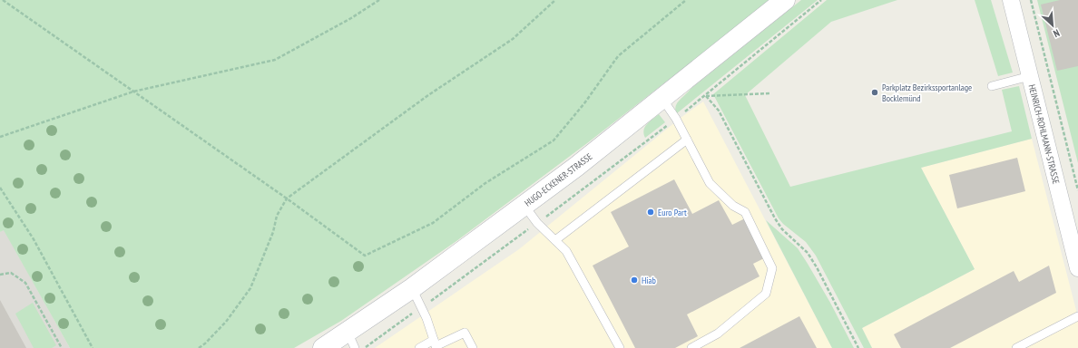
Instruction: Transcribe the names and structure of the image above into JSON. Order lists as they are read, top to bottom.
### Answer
{
  "streets": {
    "main road": ["HUGO-ECKENER-STRASSE"],
    "street": ["HEINRICH-ROHLMANN-STRASSE"]
  },
  "places": ["Parkplatz Bezirkssportanlage Bocklemünd", "Euro Part", "Hiab"],
  "north": "bottom right"
}
